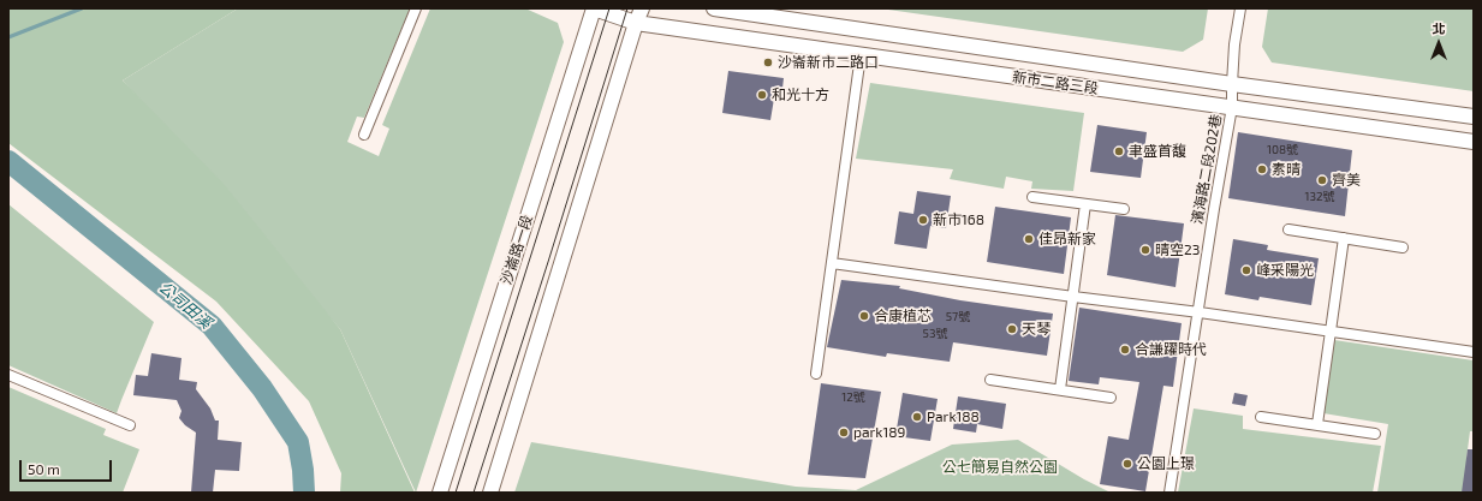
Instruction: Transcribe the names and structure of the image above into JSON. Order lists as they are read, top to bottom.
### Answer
{
  "streets": {
    "street": ["新市二路三段", "濱海路二段202巷", "沙崙路一段"]
  },
  "crossings": [
    ["新市二路三段", "濱海路二段202巷"],
    ["新市二路三段", "沙崙路一段"]
  ],
  "water": ["公司田溪"],
  "parks": ["公七簡易自然公園"],
  "places": [
    "沙崙新市二路口",
    "和光十方",
    "聿盛首馥",
    "素晴",
    "齊美",
    "新市168",
    "佳昂新家",
    "晴空23",
    "峰采陽光",
    "合康植芯",
    "天琴",
    "合謙躍時代",
    "Park188",
    "park189",
    "公園上璟"
  ],
  "house_numbers": [
    "108號",
    "132號",
    "57號",
    "53號",
    "12號"
  ],
  "scale_bar": "50 m",
  "north": "top"
}
